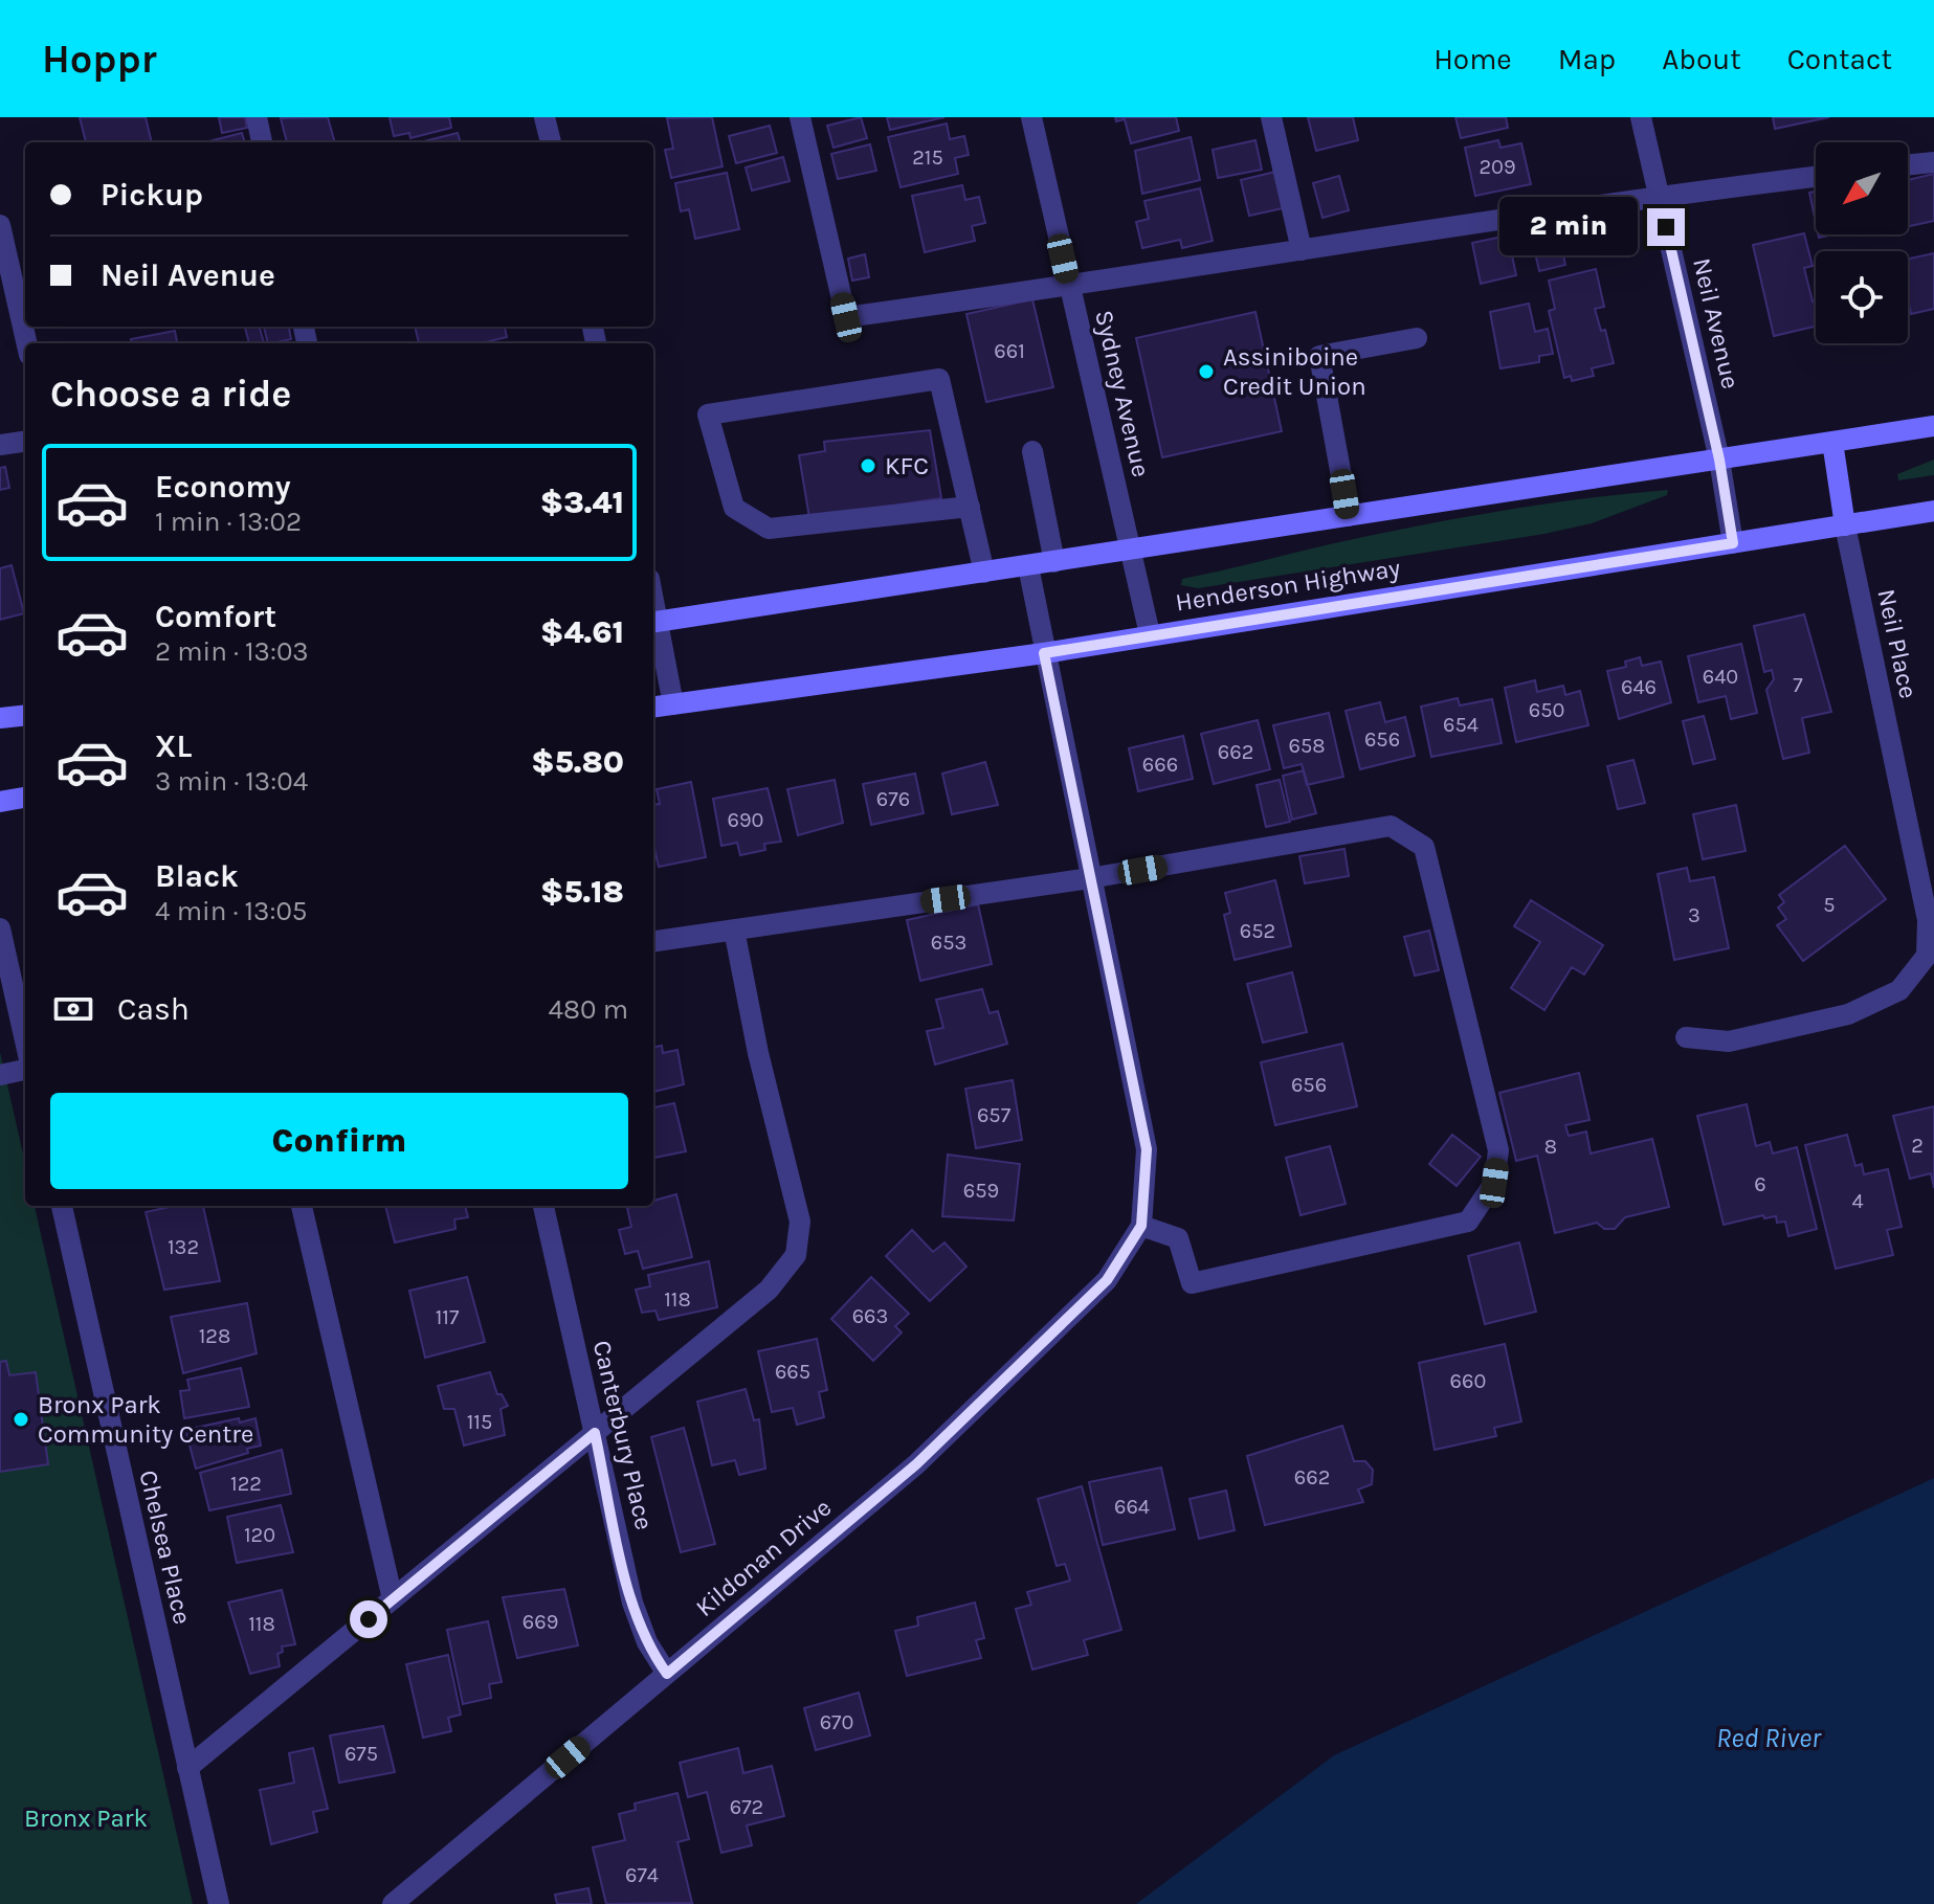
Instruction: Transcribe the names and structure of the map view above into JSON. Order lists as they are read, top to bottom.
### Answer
{
  "streets": {
    "main road": ["Henderson Highway"],
    "street": [
      "Neil Avenue",
      "Sydney Avenue",
      "Neil Place",
      "Canterbury Place",
      "Chelsea Place",
      "Kildonan Drive"
    ]
  },
  "crossings": [
    ["Neil Avenue", "Henderson Highway"],
    ["Sydney Avenue", "Henderson Highway"],
    ["Henderson Highway", "Neil Place"],
    ["Henderson Highway", "Kildonan Drive"],
    ["Canterbury Place", "Kildonan Drive"]
  ],
  "water": ["Red River"],
  "parks": ["Bronx Park"],
  "places": ["Assiniboine Credit Union", "KFC", "Bronx Park Community Centre"],
  "house_numbers": [
    "215",
    "209",
    "661",
    "640",
    "7",
    "646",
    "650",
    "654",
    "656",
    "658",
    "662",
    "666",
    "676",
    "690",
    "5",
    "3",
    "652",
    "653",
    "656",
    "657",
    "2",
    "8",
    "6",
    "659",
    "4",
    "132",
    "118",
    "663",
    "117",
    "128",
    "665",
    "660",
    "115",
    "662",
    "122",
    "664",
    "120",
    "669",
    "118",
    "670",
    "675",
    "672",
    "674"
  ],
  "north": "bottom left",
  "page": {
    "header": "Hoppr",
    "nav": [
      "Home",
      "Map",
      "About",
      "Contact"
    ],
    "banner": ["Pickup", "Neil Avenue"],
    "bubble": "2 min",
    "heading": "Choose a ride",
    "list": [
      {
        "name": "Economy",
        "note": "1 min · 13:02",
        "value": "$3.41"
      },
      {
        "name": "Comfort",
        "note": "2 min · 13:03",
        "value": "$4.61"
      },
      {
        "name": "XL",
        "note": "3 min · 13:04",
        "value": "$5.80"
      },
      {
        "name": "Black",
        "note": "4 min · 13:05",
        "value": "$5.18"
      }
    ],
    "pay": ["Cash", "480 m"],
    "buttons": "Confirm"
  }
}
